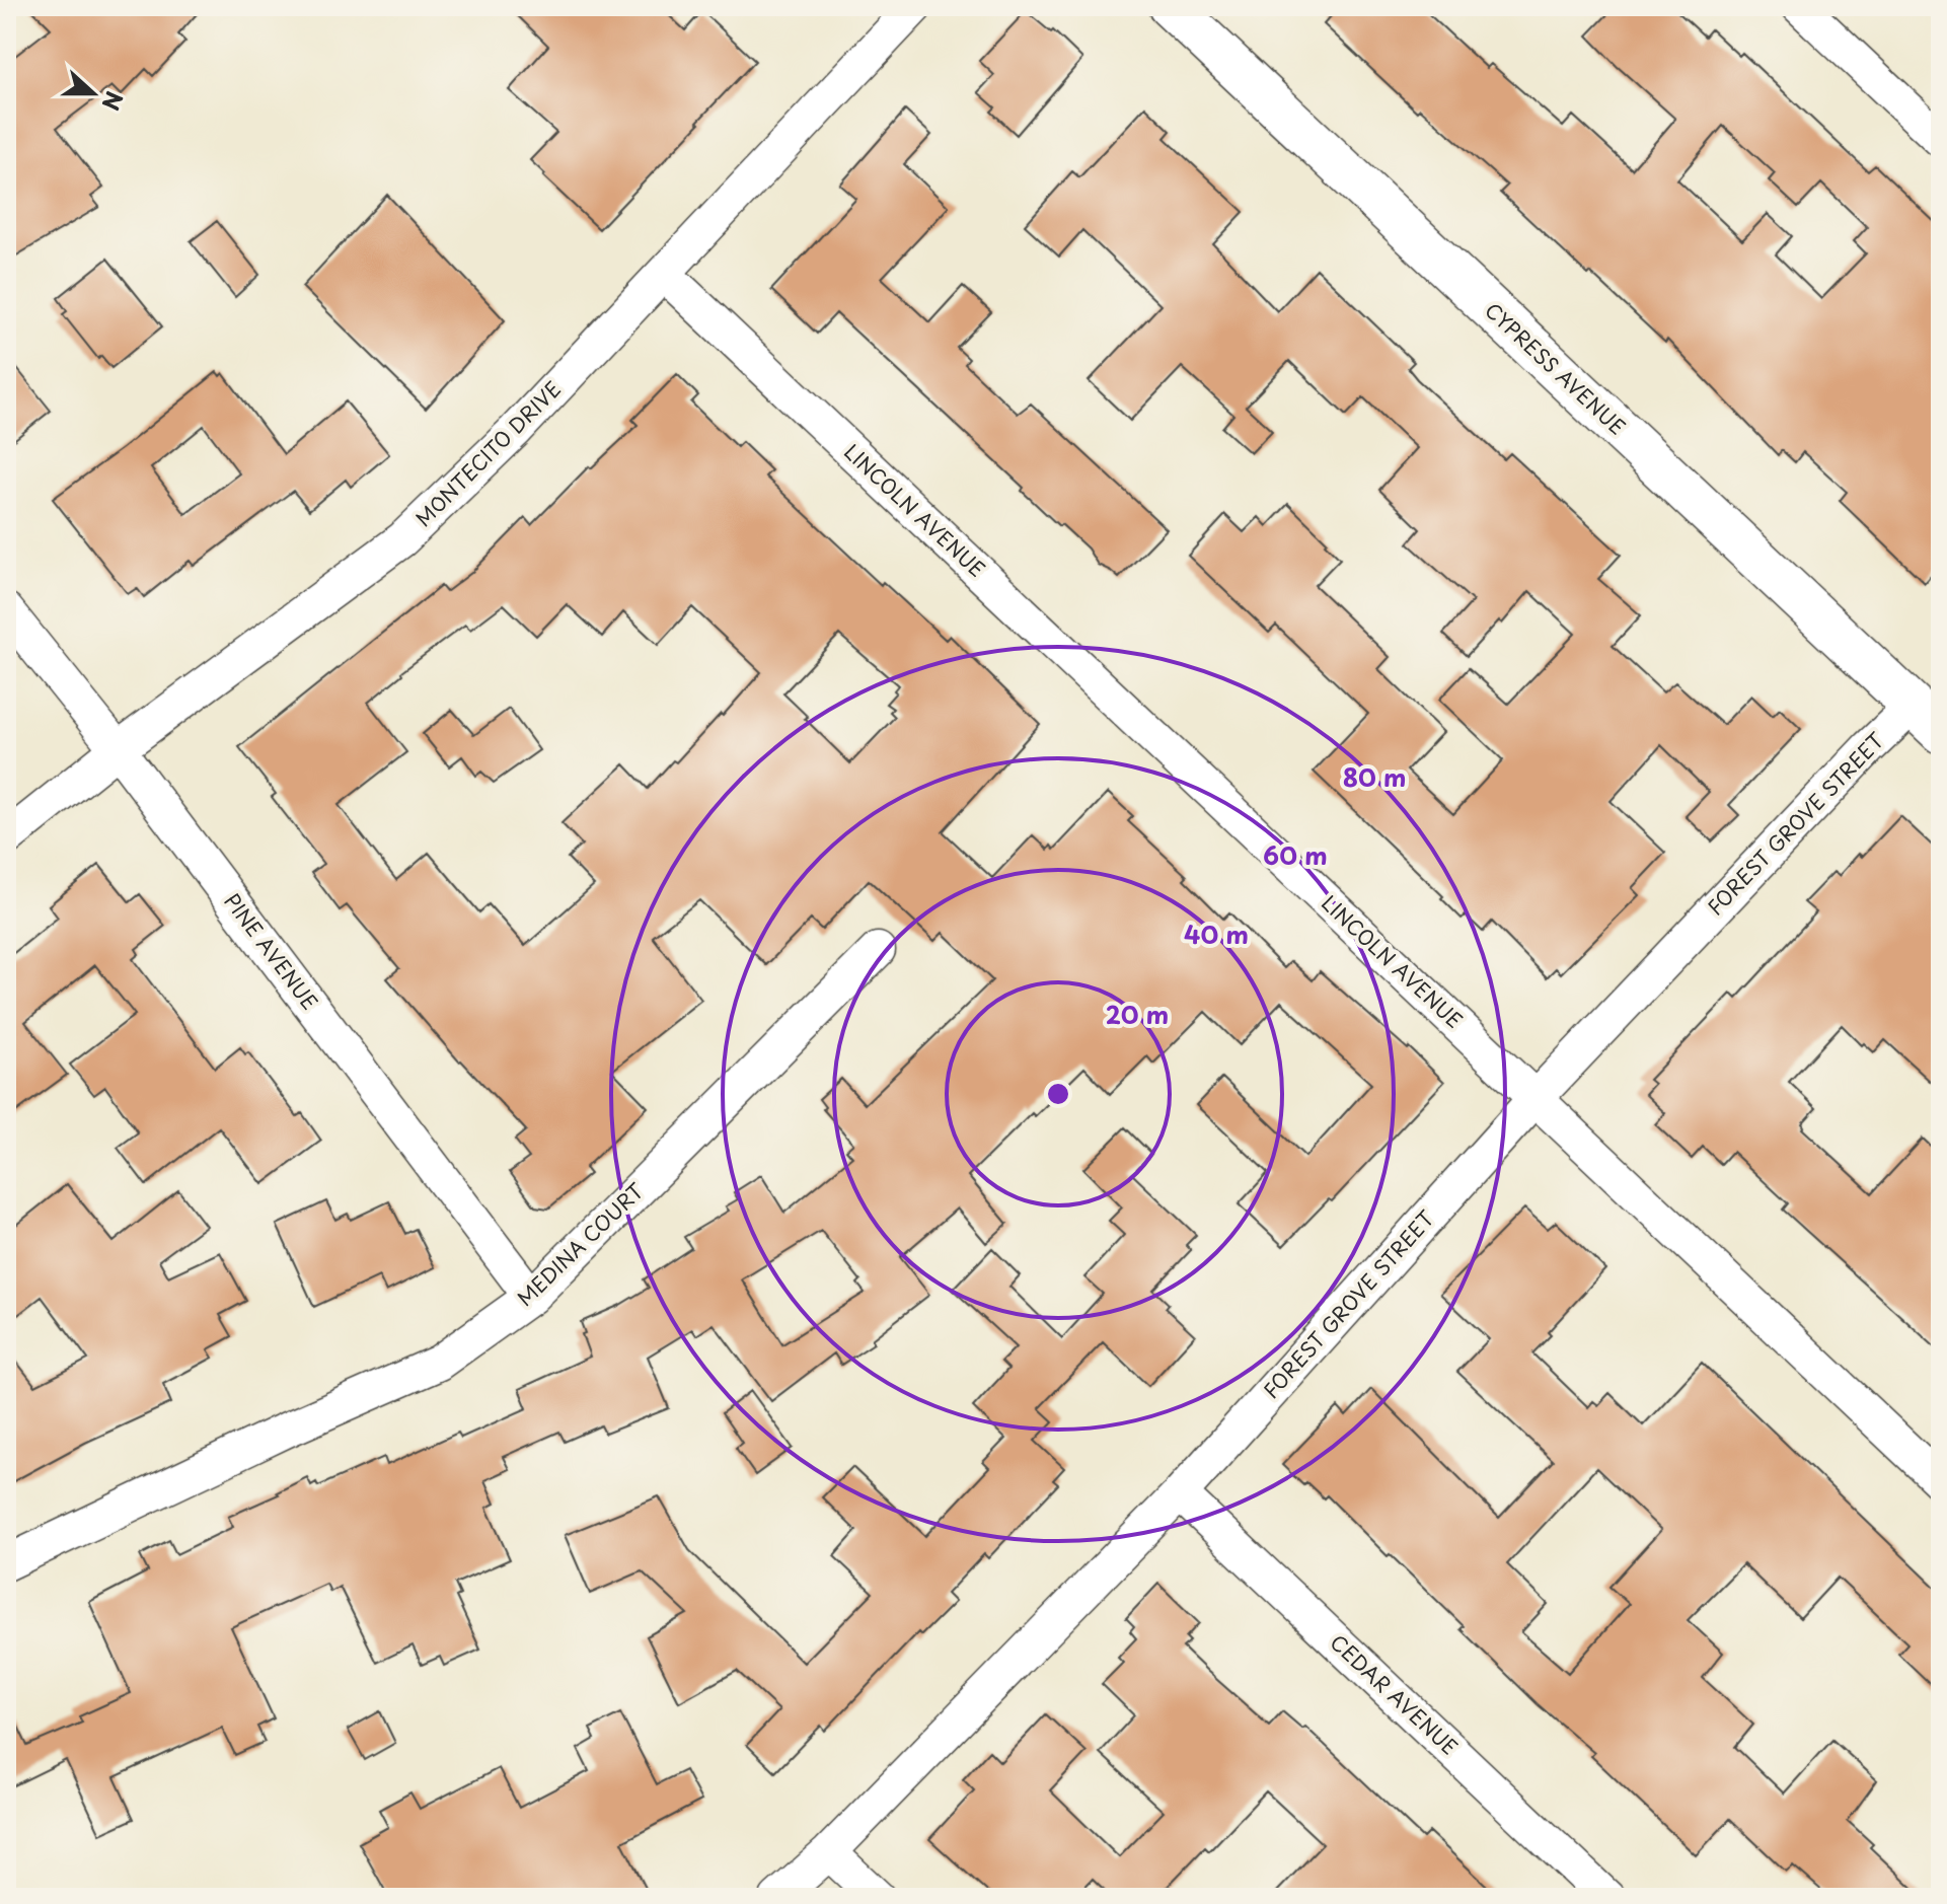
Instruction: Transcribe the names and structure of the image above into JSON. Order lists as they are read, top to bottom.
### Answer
{
  "streets": {
    "street": [
      "CYPRESS AVENUE",
      "MONTECITO DRIVE",
      "LINCOLN AVENUE",
      "FOREST GROVE STREET",
      "PINE AVENUE",
      "MEDINA COURT",
      "CEDAR AVENUE"
    ]
  },
  "crossings": [
    ["CYPRESS AVENUE", "FOREST GROVE STREET"],
    ["MONTECITO DRIVE", "LINCOLN AVENUE"],
    ["MONTECITO DRIVE", "PINE AVENUE"],
    ["LINCOLN AVENUE", "FOREST GROVE STREET"],
    ["FOREST GROVE STREET", "CEDAR AVENUE"],
    ["PINE AVENUE", "MEDINA COURT"]
  ],
  "north": "right",
  "rings": [
    "80 m",
    "60 m",
    "40 m",
    "20 m"
  ]
}
